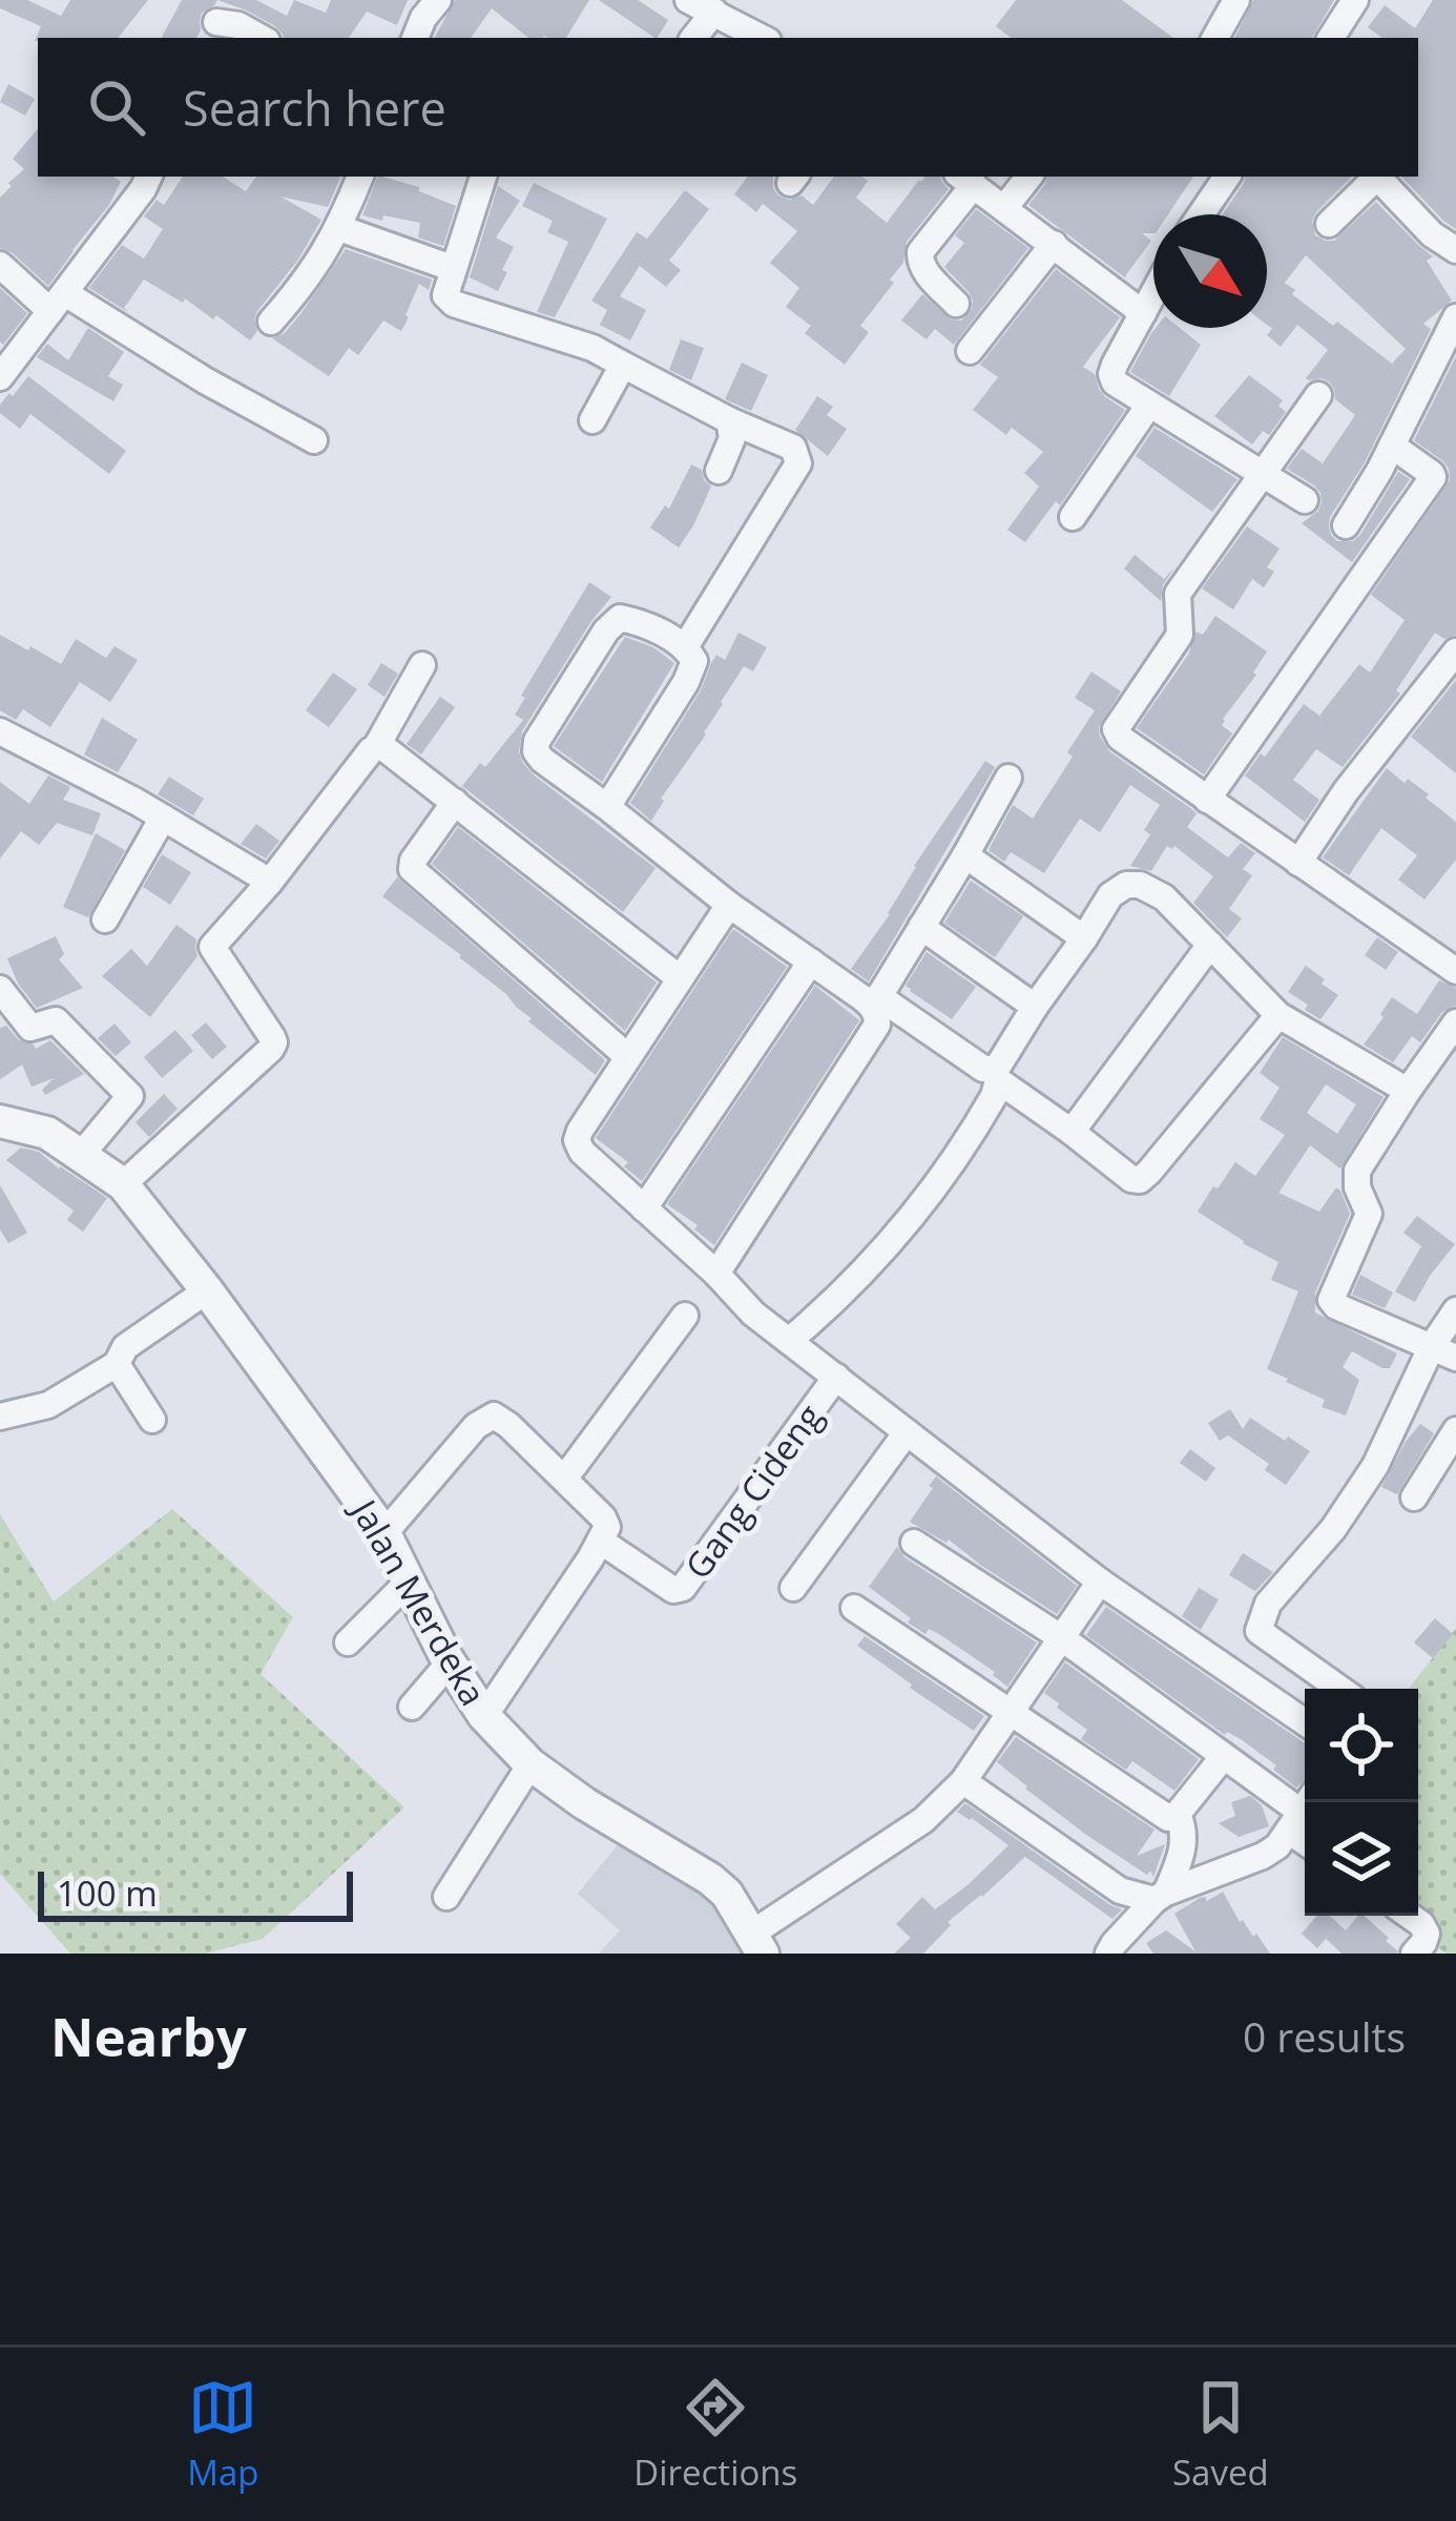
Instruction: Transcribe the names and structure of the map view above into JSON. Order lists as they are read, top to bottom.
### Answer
{
  "streets": {
    "street": ["Gang Cideng", "Jalan Merdeka"]
  },
  "scale_bar": "100 m",
  "north": "bottom right",
  "page": {
    "search": "Search here",
    "scale": "100 m",
    "heading": ["Nearby", "0 results"],
    "nav": ["Map", "Directions", "Saved"]
  }
}
